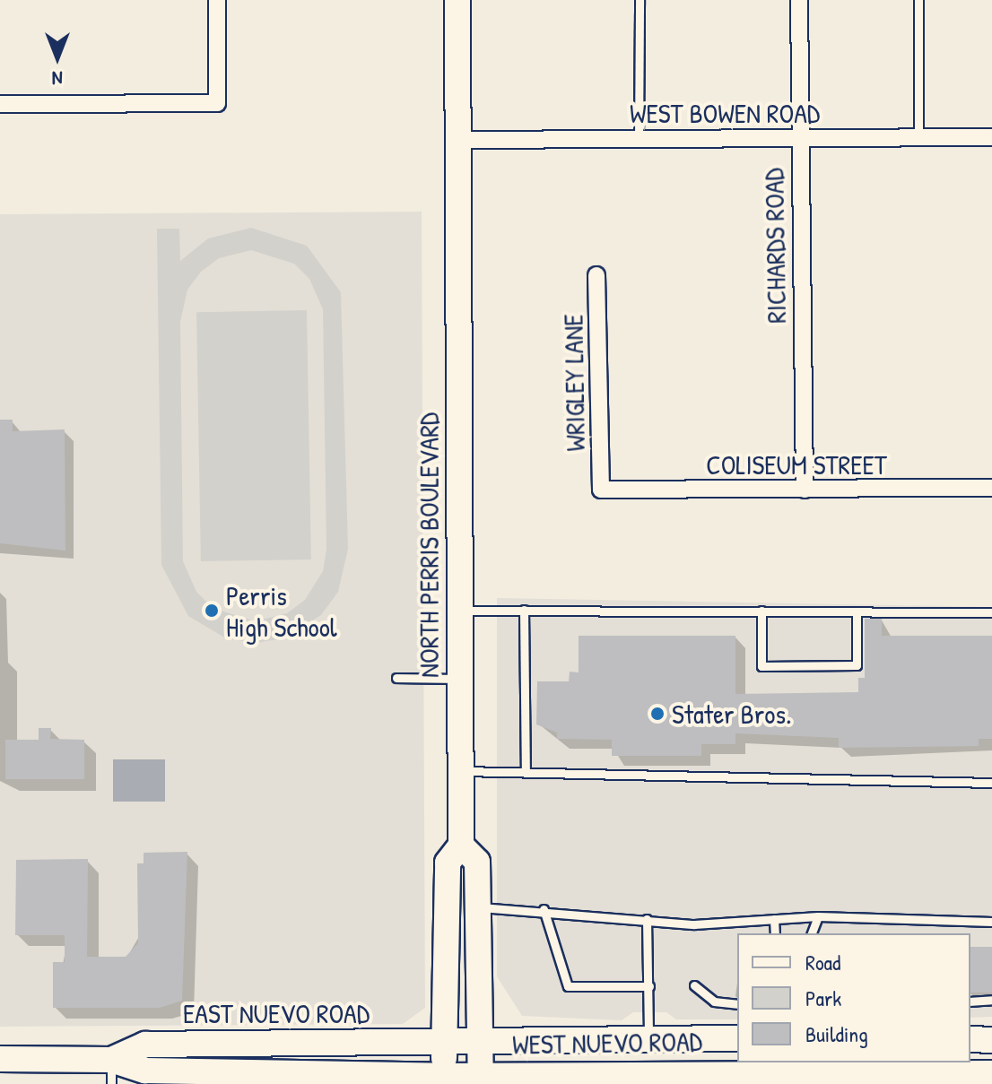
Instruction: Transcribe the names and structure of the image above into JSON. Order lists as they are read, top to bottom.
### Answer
{
  "streets": {
    "main road": ["NORTH PERRIS BOULEVARD", "EAST NUEVO ROAD", "WEST NUEVO ROAD"],
    "street": [
      "WEST BOWEN ROAD",
      "RICHARDS ROAD",
      "WRIGLEY LANE",
      "COLISEUM STREET"
    ]
  },
  "crossings": [
    ["WEST BOWEN ROAD", "RICHARDS ROAD"],
    ["WEST BOWEN ROAD", "NORTH PERRIS BOULEVARD"],
    ["RICHARDS ROAD", "COLISEUM STREET"],
    ["WRIGLEY LANE", "COLISEUM STREET"],
    ["NORTH PERRIS BOULEVARD", "WEST NUEVO ROAD"],
    ["EAST NUEVO ROAD", "WEST NUEVO ROAD"]
  ],
  "places": ["Perris High School", "Stater Bros."],
  "legend": ["Road", "Park", "Building"],
  "north": "bottom"
}
